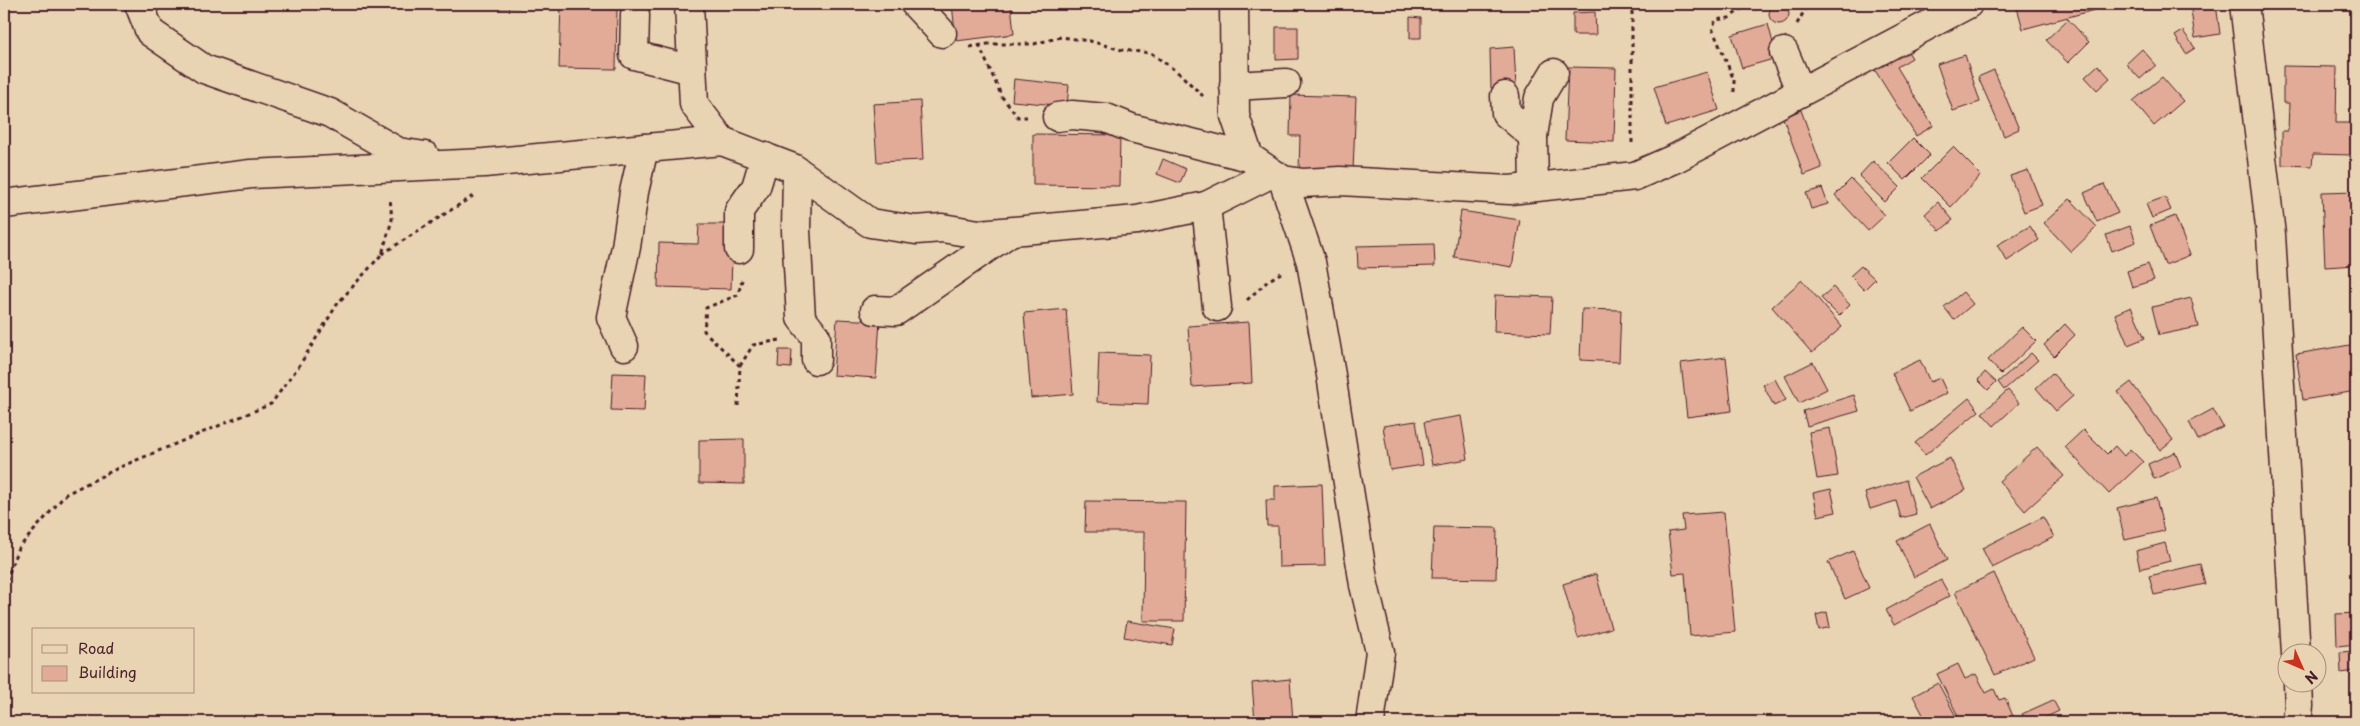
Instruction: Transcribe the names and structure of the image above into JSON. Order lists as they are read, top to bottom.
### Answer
{
  "legend": ["Road", "Building"],
  "north": "bottom right"
}
